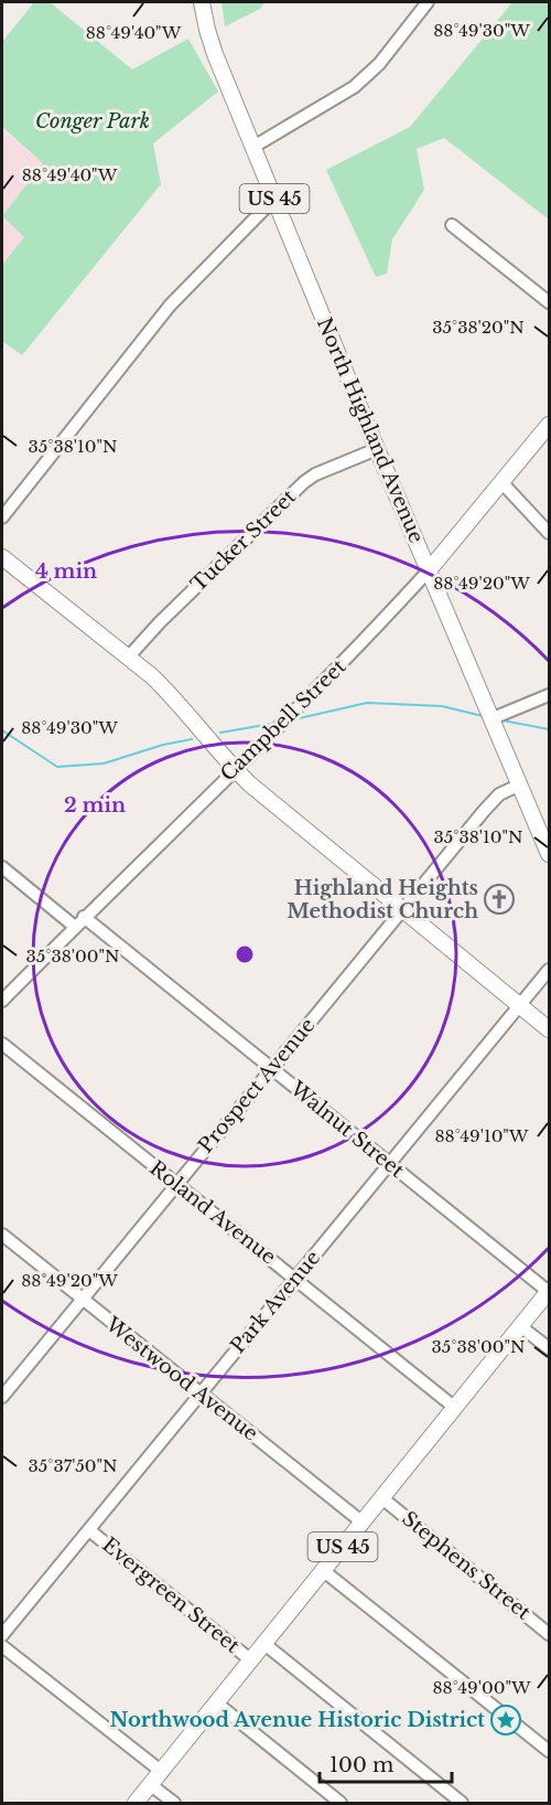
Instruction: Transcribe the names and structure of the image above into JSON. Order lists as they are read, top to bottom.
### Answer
{
  "streets": {
    "main road": ["US 45", "North Highland Avenue", "Campbell Street"],
    "street": [
      "Tucker Street",
      "Prospect Avenue",
      "Walnut Street",
      "Roland Avenue",
      "Park Avenue",
      "Westwood Avenue",
      "Stephens Street",
      "Evergreen Street"
    ]
  },
  "crossings": [
    ["US 45", "Walnut Street"],
    ["US 45", "Roland Avenue"],
    ["US 45", "Westwood Avenue"],
    ["US 45", "Stephens Street"],
    ["US 45", "Evergreen Street"],
    ["North Highland Avenue", "Tucker Street"],
    ["North Highland Avenue", "Campbell Street"],
    ["North Highland Avenue", "Prospect Avenue"],
    ["Campbell Street", "Walnut Street"],
    ["Prospect Avenue", "Walnut Street"],
    ["Prospect Avenue", "Roland Avenue"],
    ["Prospect Avenue", "Westwood Avenue"],
    ["Walnut Street", "Park Avenue"],
    ["Roland Avenue", "Park Avenue"],
    ["Park Avenue", "Westwood Avenue"],
    ["Park Avenue", "Evergreen Street"]
  ],
  "parks": ["Conger Park"],
  "places": {
    "church": ["Highland Heights Methodist Church"],
    "place": ["Northwood Avenue Historic District"]
  },
  "scale_bar": "100 m",
  "coordinates": [
    "88°49'30\"W",
    "88°49'40\"W",
    "35°38'20\"N",
    "35°38'10\"N",
    "88°49'20\"W",
    "35°38'00\"N",
    "88°49'10\"W",
    "35°37'50\"N",
    "88°49'00\"W"
  ],
  "rings": ["4 min", "2 min"]
}
